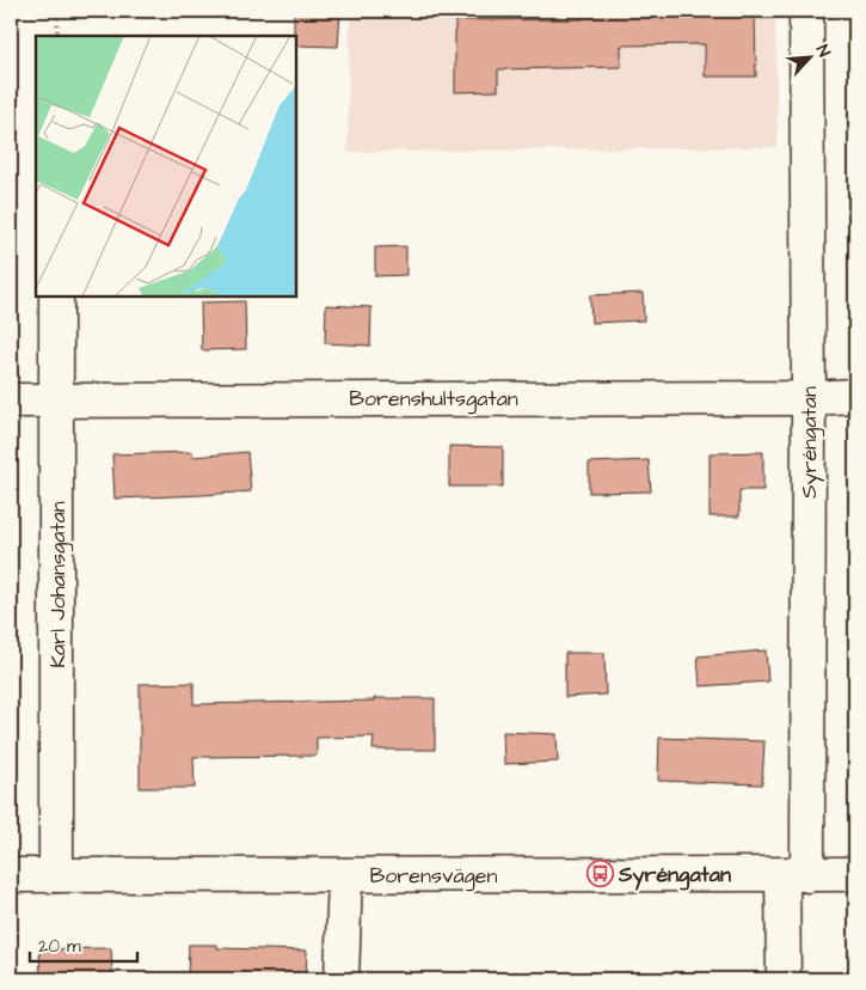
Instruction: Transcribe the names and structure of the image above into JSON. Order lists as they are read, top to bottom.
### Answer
{
  "streets": {
    "street": [
      "Borenshultsgatan",
      "Syréngatan",
      "Karl Johansgatan",
      "Borensvägen"
    ]
  },
  "crossings": [
    ["Borenshultsgatan", "Syréngatan"],
    ["Borenshultsgatan", "Karl Johansgatan"],
    ["Syréngatan", "Borensvägen"],
    ["Karl Johansgatan", "Borensvägen"]
  ],
  "places": {
    "bus stop": ["Syréngatan"]
  },
  "scale_bar": "20 m",
  "north": "top right"
}
